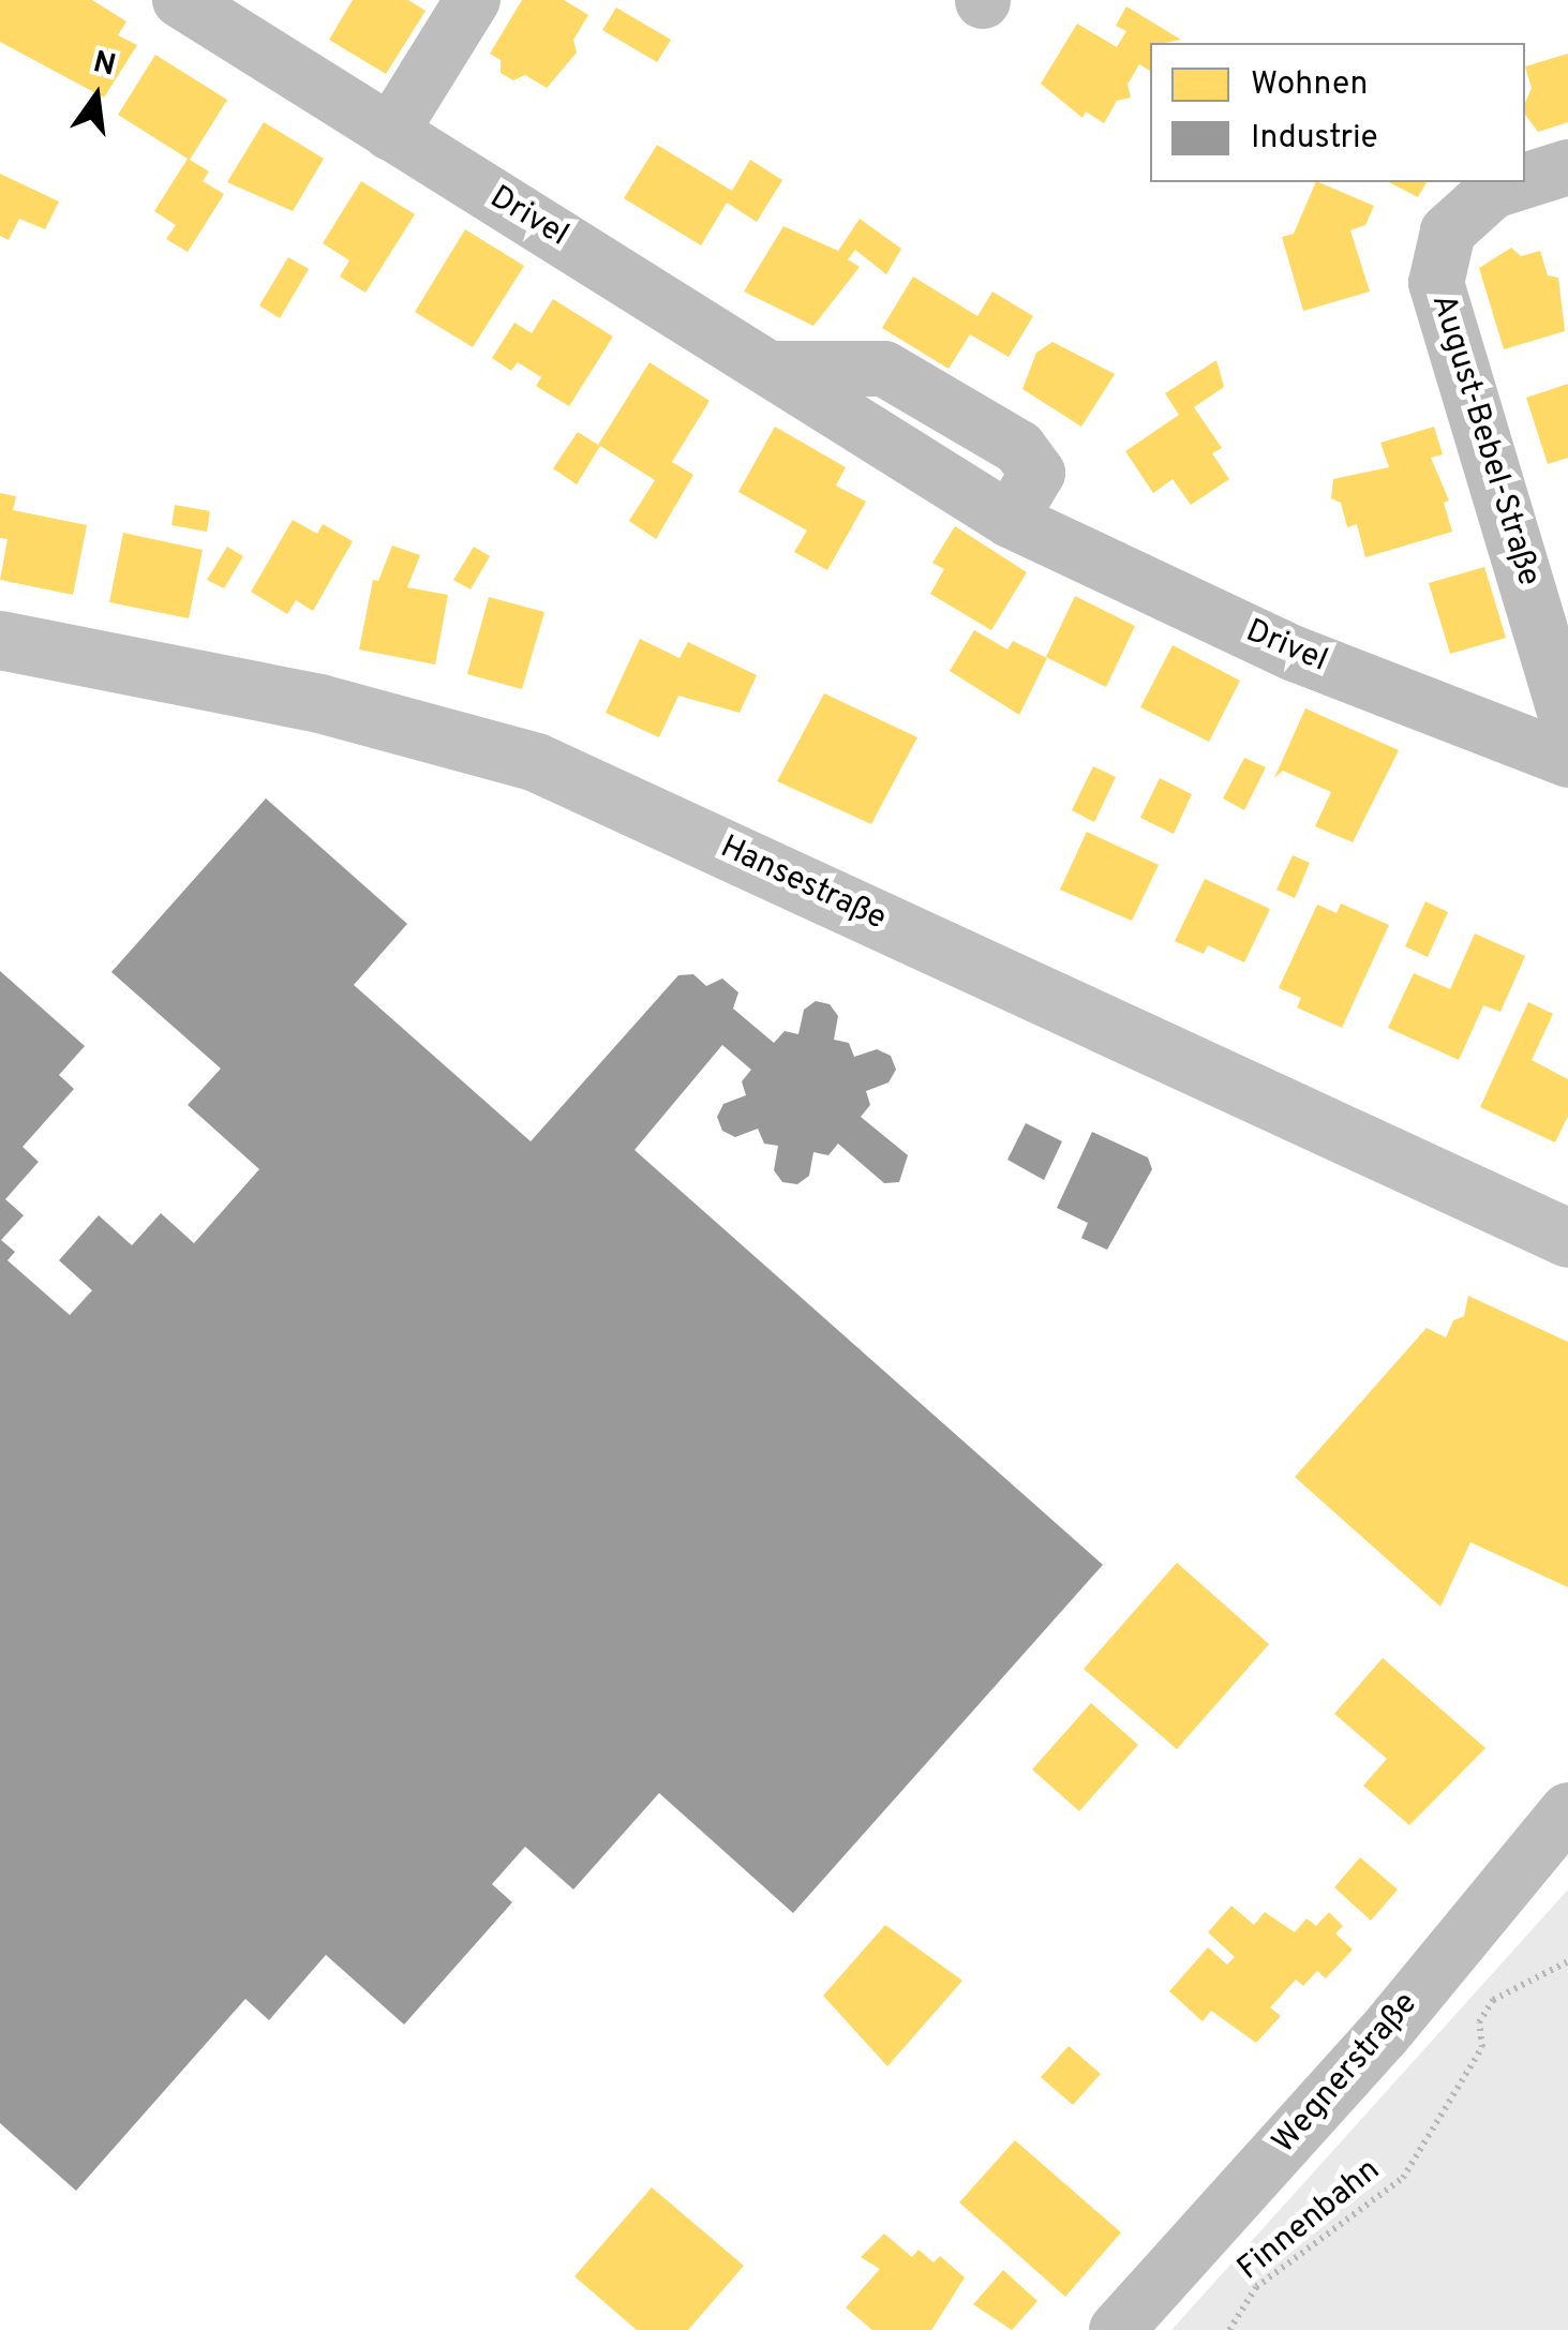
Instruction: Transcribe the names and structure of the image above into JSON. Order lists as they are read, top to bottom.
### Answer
{
  "streets": {
    "street": [
      "Drivel",
      "August-Bebel-Straße",
      "Hansestraße",
      "Wegnerstraße"
    ],
    "path": ["Finnenbahn"]
  },
  "legend": ["Wohnen", "Industrie"],
  "north": "top"
}
